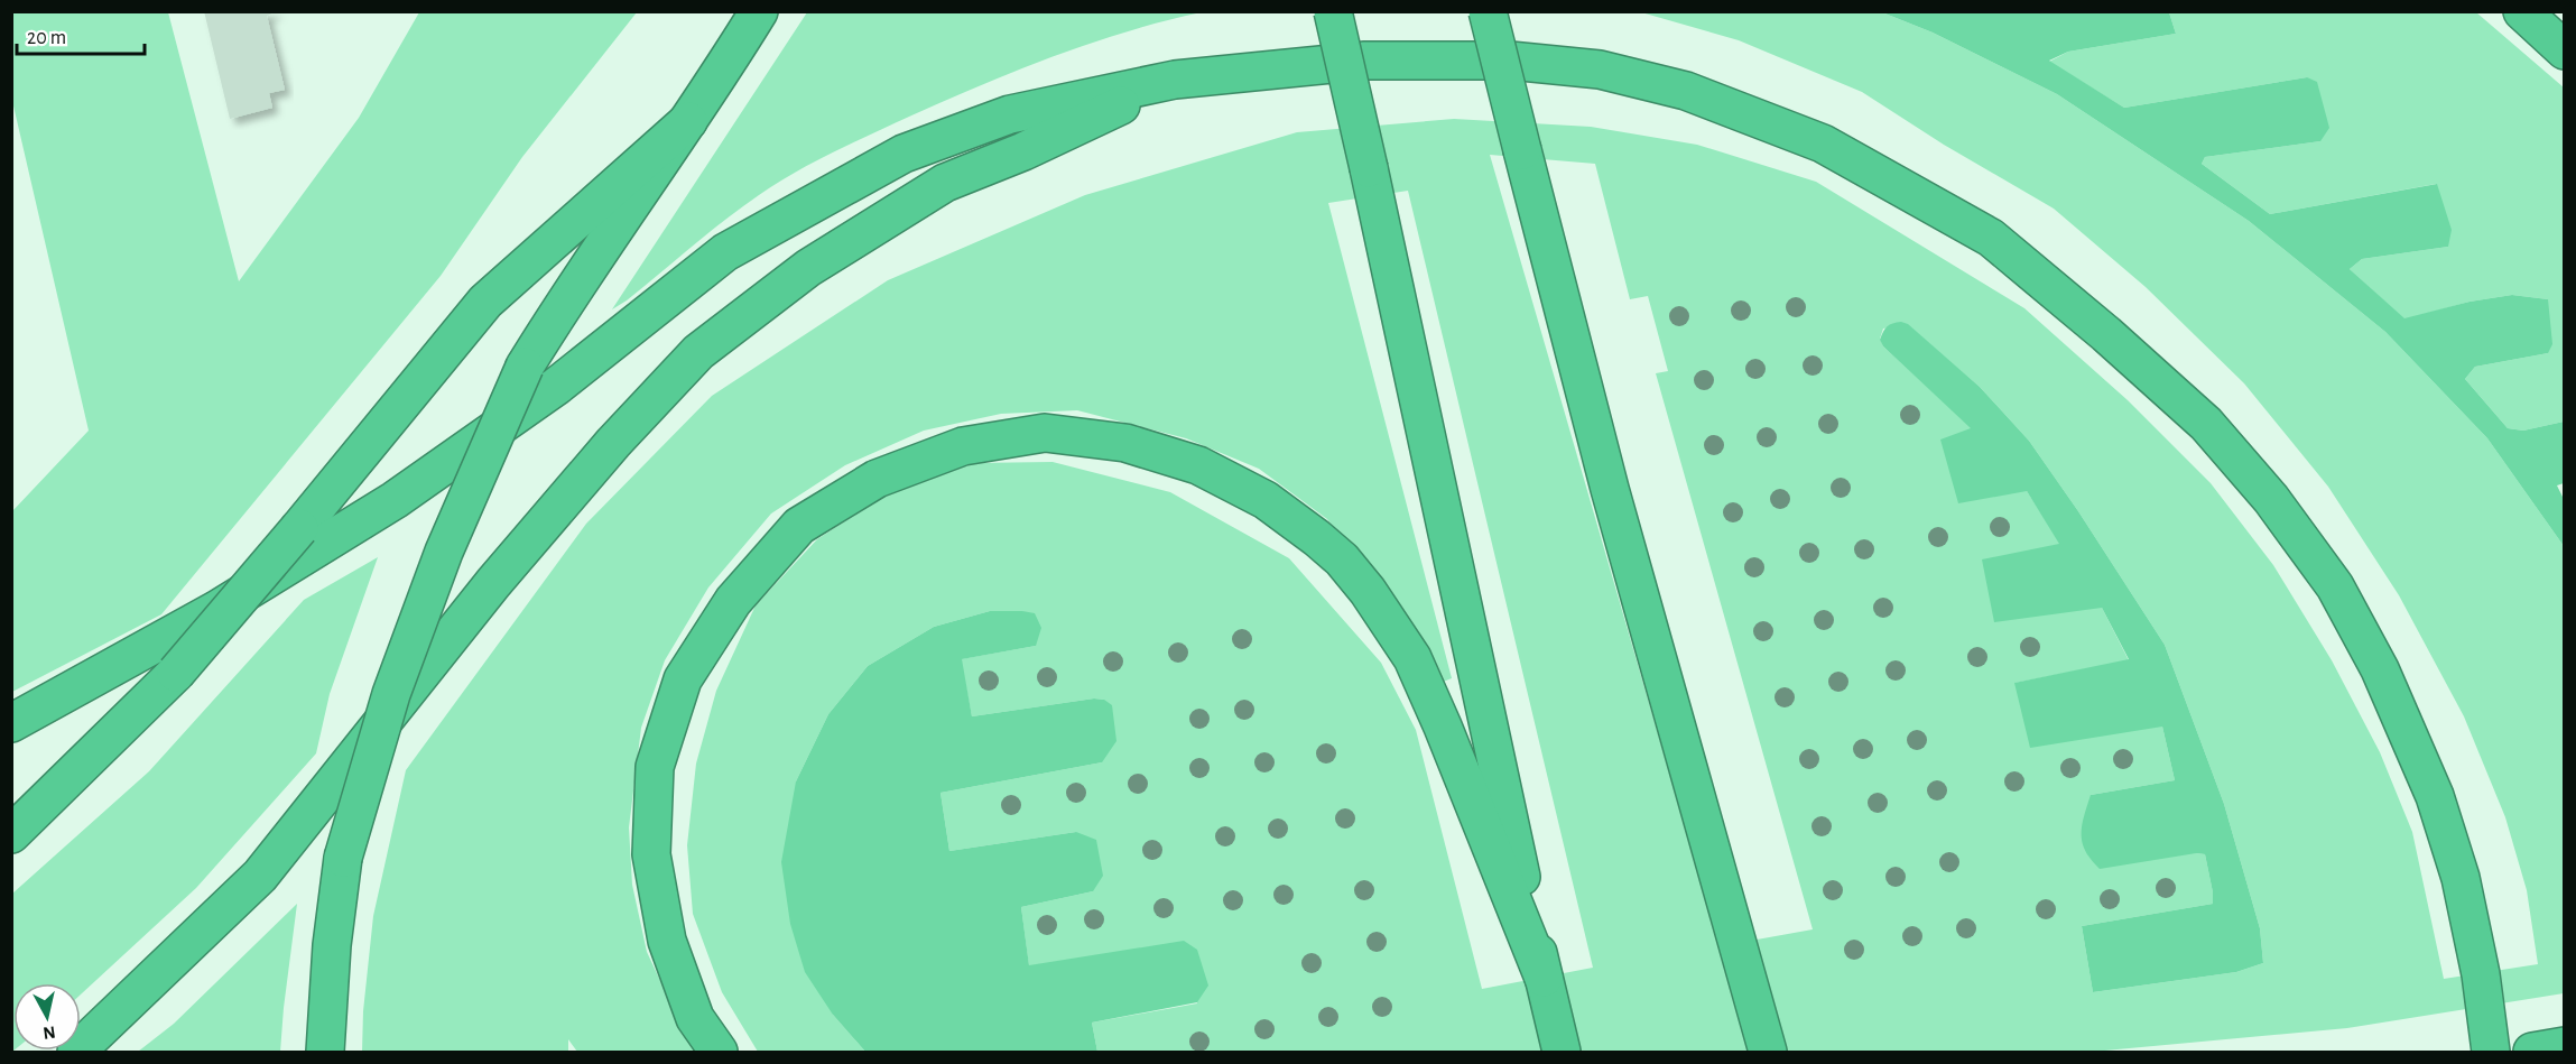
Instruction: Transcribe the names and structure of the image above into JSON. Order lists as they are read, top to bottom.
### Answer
{
  "scale_bar": "20 m",
  "north": "bottom"
}
